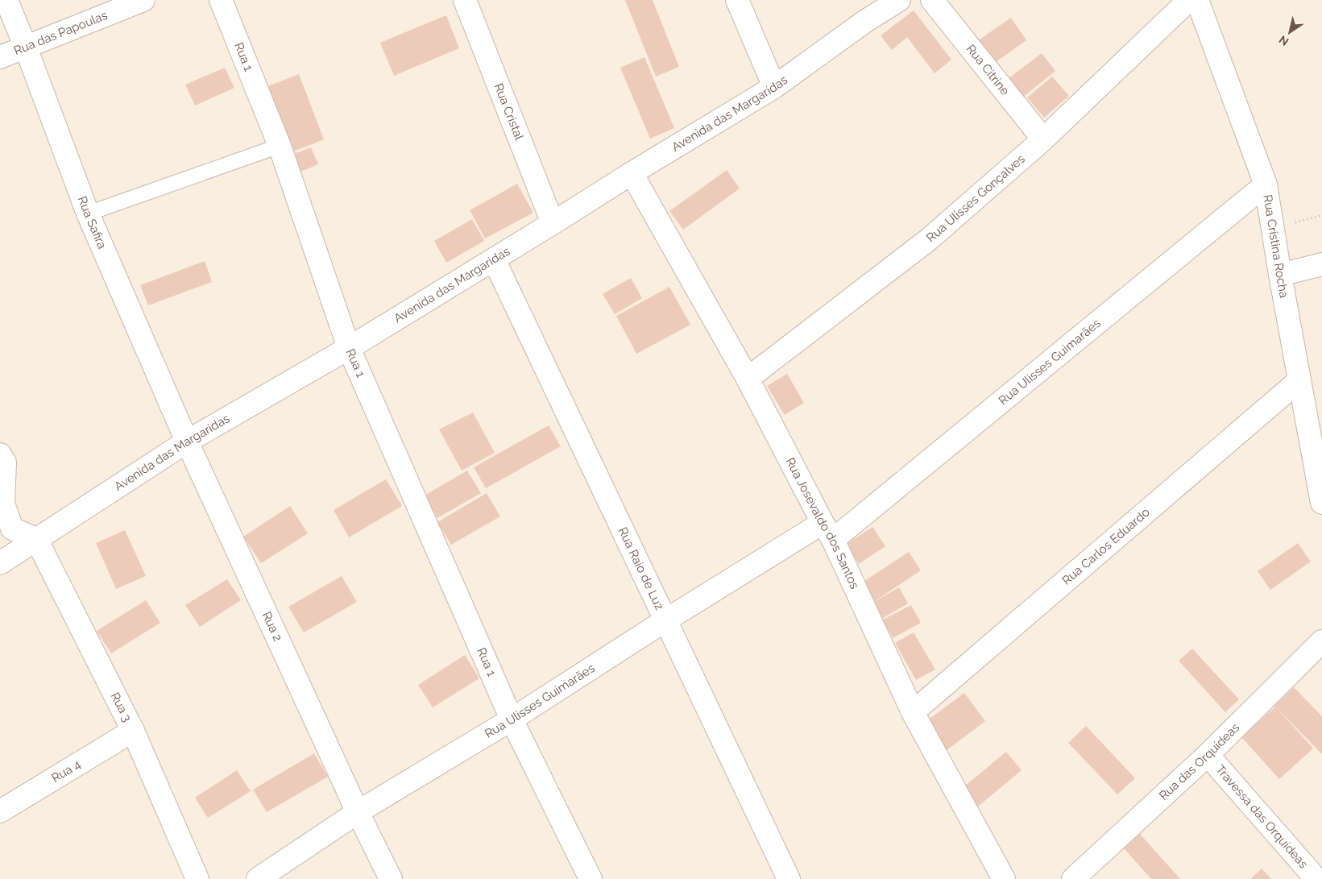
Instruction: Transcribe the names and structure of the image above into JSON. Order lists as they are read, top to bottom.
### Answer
{
  "streets": {
    "street": [
      "Rua das Papoulas",
      "Rua 1",
      "Rua Citrine",
      "Rua Cristal",
      "Avenida das Margaridas",
      "Rua Ulisses Gonçalves",
      "Rua Safira",
      "Rua Cristina Rocha",
      "Rua Ulisses Guimarães",
      "Rua Josevaldo dos Santos",
      "Rua Carlos Eduardo",
      "Rua Raio de Luz",
      "Rua 2",
      "Rua 3",
      "Rua das Orquídeas",
      "Rua 4",
      "Travessa das Orquídeas"
    ]
  },
  "crossings": [
    ["Rua das Papoulas", "Rua Safira"],
    ["Rua 1", "Avenida das Margaridas"],
    ["Rua 1", "Rua Ulisses Guimarães"],
    ["Rua Citrine", "Rua Ulisses Gonçalves"],
    ["Rua Cristal", "Avenida das Margaridas"],
    ["Avenida das Margaridas", "Rua Safira"],
    ["Avenida das Margaridas", "Rua Josevaldo dos Santos"],
    ["Avenida das Margaridas", "Rua Raio de Luz"],
    ["Avenida das Margaridas", "Rua 2"],
    ["Avenida das Margaridas", "Rua 3"],
    ["Rua Ulisses Gonçalves", "Rua Josevaldo dos Santos"],
    ["Rua Safira", "Rua 2"],
    ["Rua Cristina Rocha", "Rua Ulisses Guimarães"],
    ["Rua Cristina Rocha", "Rua Carlos Eduardo"],
    ["Rua Ulisses Guimarães", "Rua Josevaldo dos Santos"],
    ["Rua Ulisses Guimarães", "Rua Raio de Luz"],
    ["Rua Ulisses Guimarães", "Rua 2"],
    ["Rua Josevaldo dos Santos", "Rua Carlos Eduardo"],
    ["Rua 3", "Rua 4"],
    ["Rua das Orquídeas", "Travessa das Orquídeas"]
  ],
  "north": "bottom left"
}
